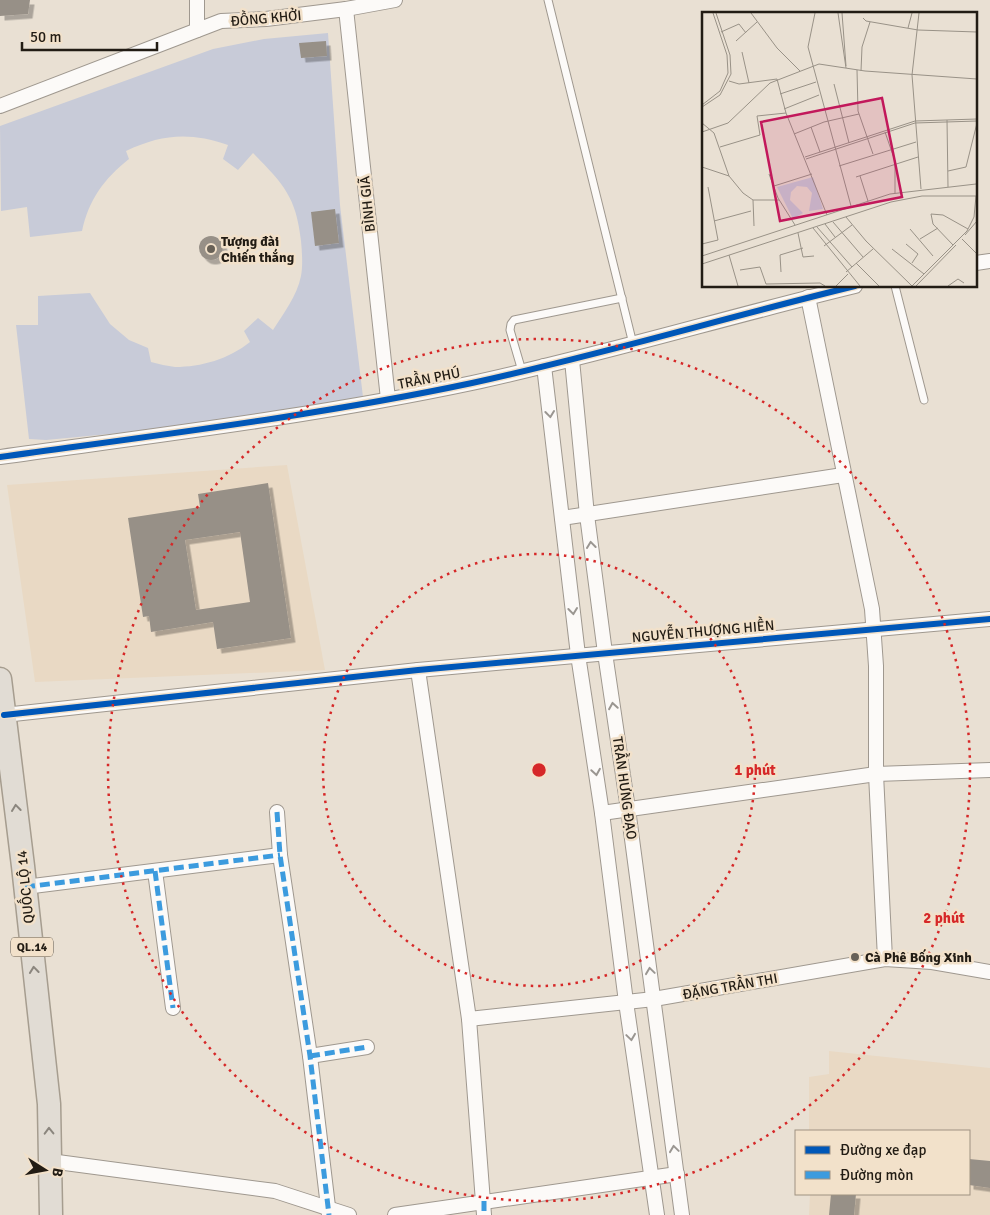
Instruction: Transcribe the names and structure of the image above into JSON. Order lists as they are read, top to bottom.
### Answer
{
  "streets": {
    "highway": ["QUỐC LỘ 14", "QL.14"],
    "street": [
      "ĐỒNG KHỞI",
      "BÌNH GIÃ",
      "TRẦN PHÚ",
      "NGUYỄN THƯỢNG HIỀN",
      "TRẦN HƯNG ĐẠO",
      "ĐẶNG TRẦN THI"
    ]
  },
  "crossings": [
    ["ĐỒNG KHỞI", "BÌNH GIÃ"],
    ["BÌNH GIÃ", "TRẦN PHÚ"],
    ["TRẦN PHÚ", "TRẦN HƯNG ĐẠO"],
    ["NGUYỄN THƯỢNG HIỀN", "TRẦN HƯNG ĐẠO"],
    ["NGUYỄN THƯỢNG HIỀN", "QUỐC LỘ 14"],
    ["TRẦN HƯNG ĐẠO", "ĐẶNG TRẦN THI"]
  ],
  "one_way": ["QUỐC LỘ 14"],
  "places": ["Tượng đài Chiến thắng", "Cà Phê Bống Xinh"],
  "legend": ["Đường xe đạp", "Đường mòn"],
  "scale_bar": "50 m",
  "north": "right",
  "rings": ["1 phút", "2 phút"]
}
